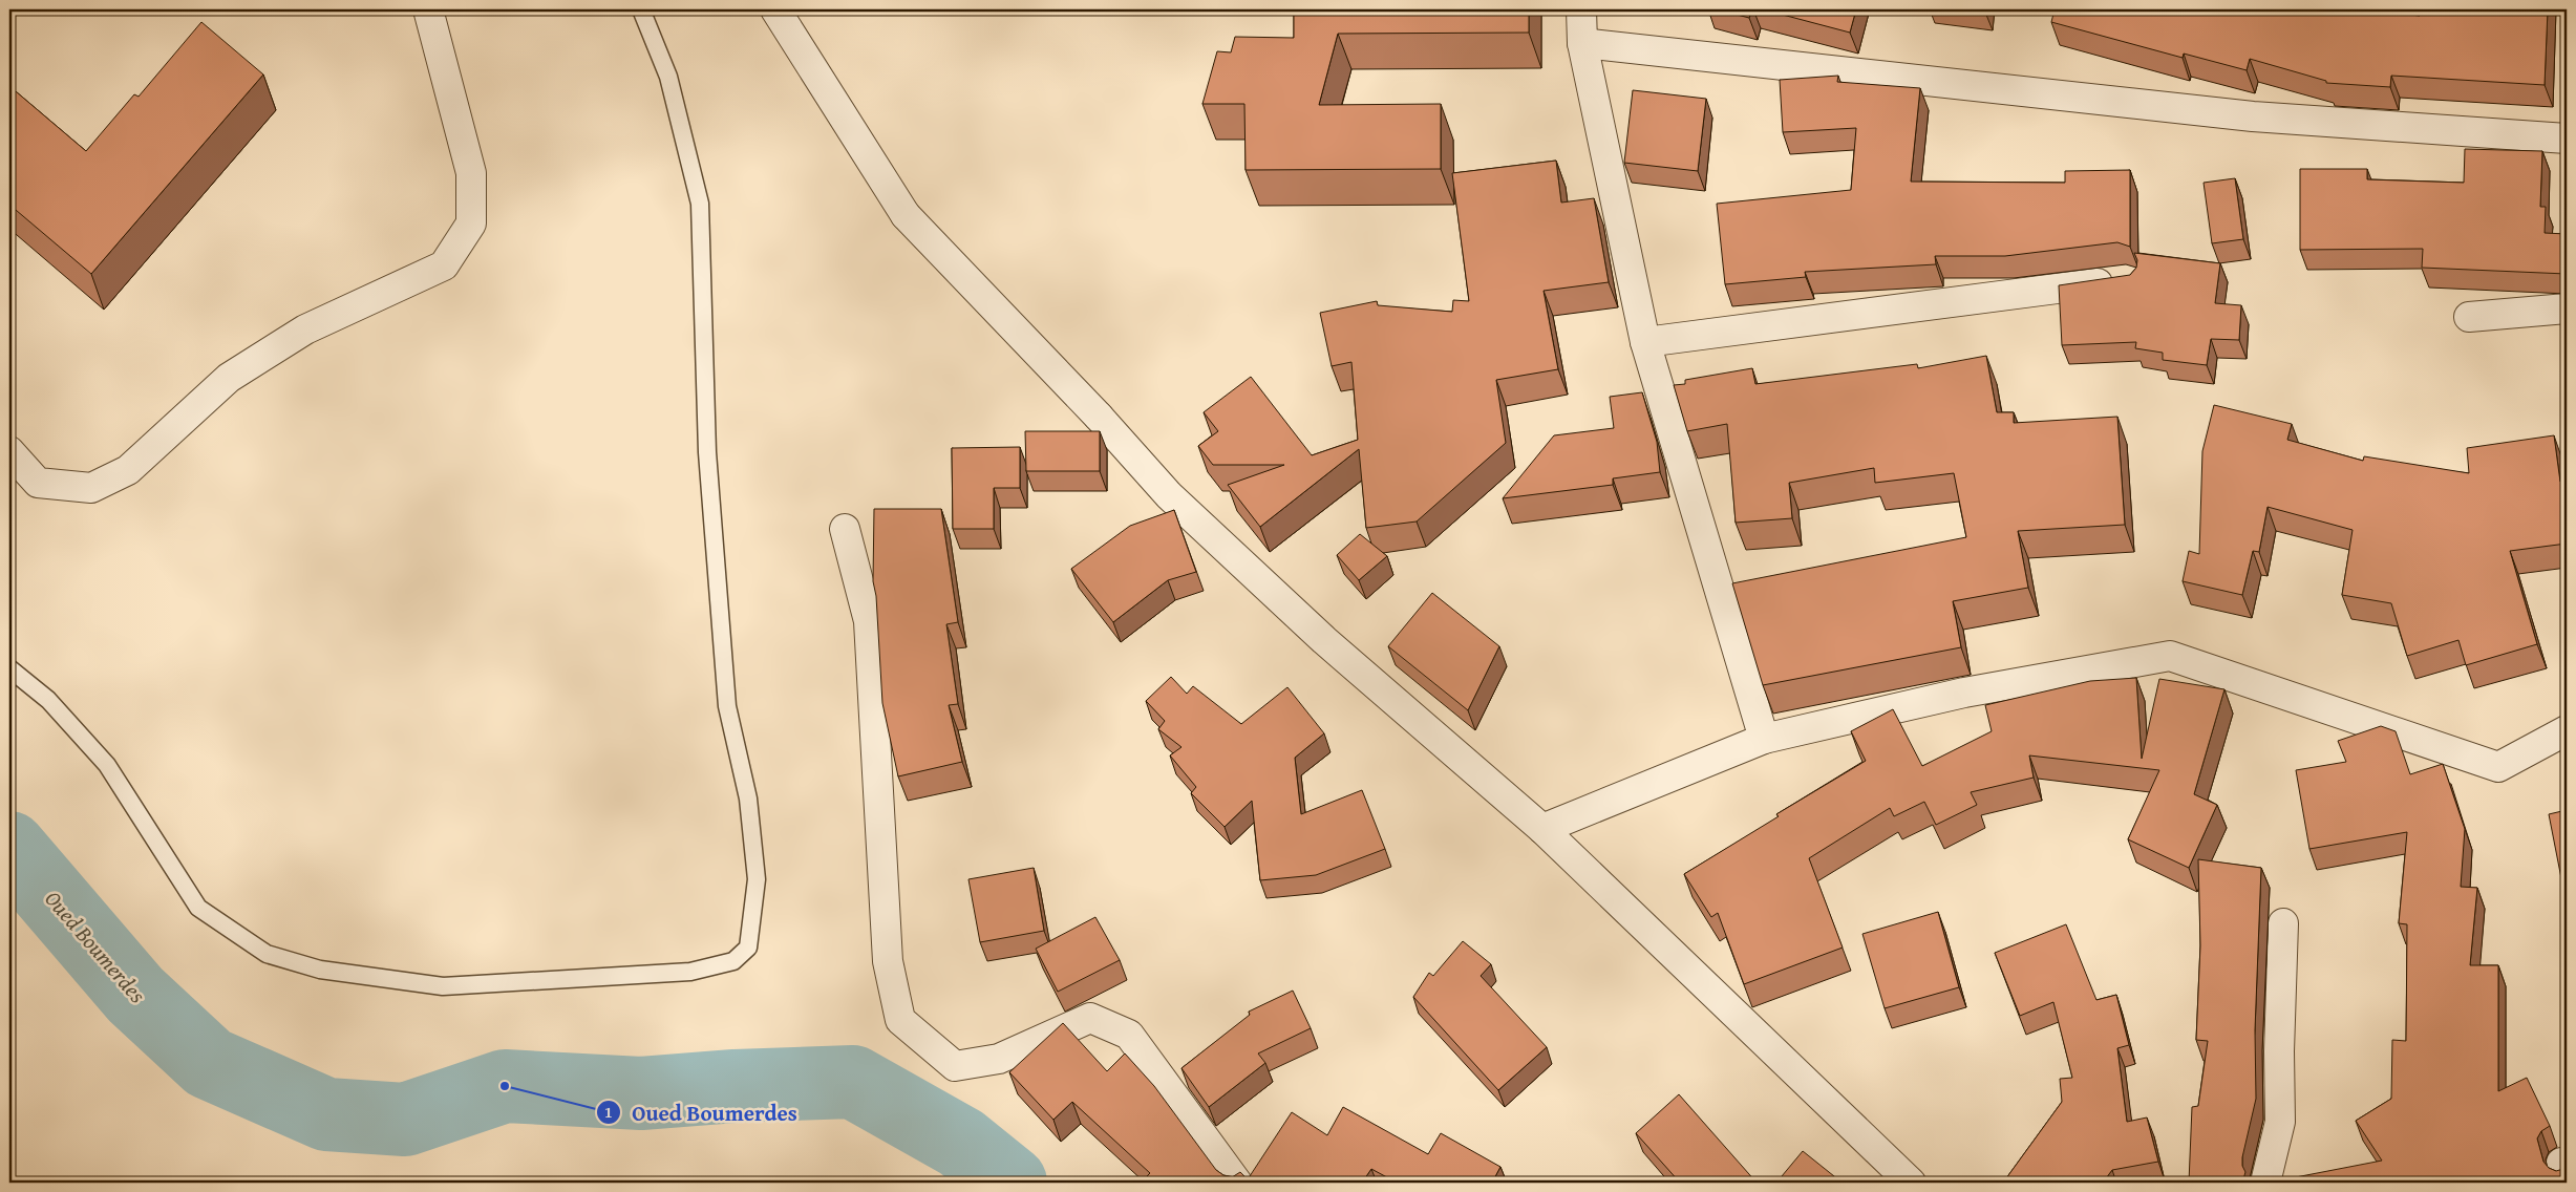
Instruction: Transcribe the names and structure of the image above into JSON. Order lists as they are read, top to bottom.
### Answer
{
  "water": ["Oued Boumerdes"],
  "places": ["Oued Boumerdes"]
}
